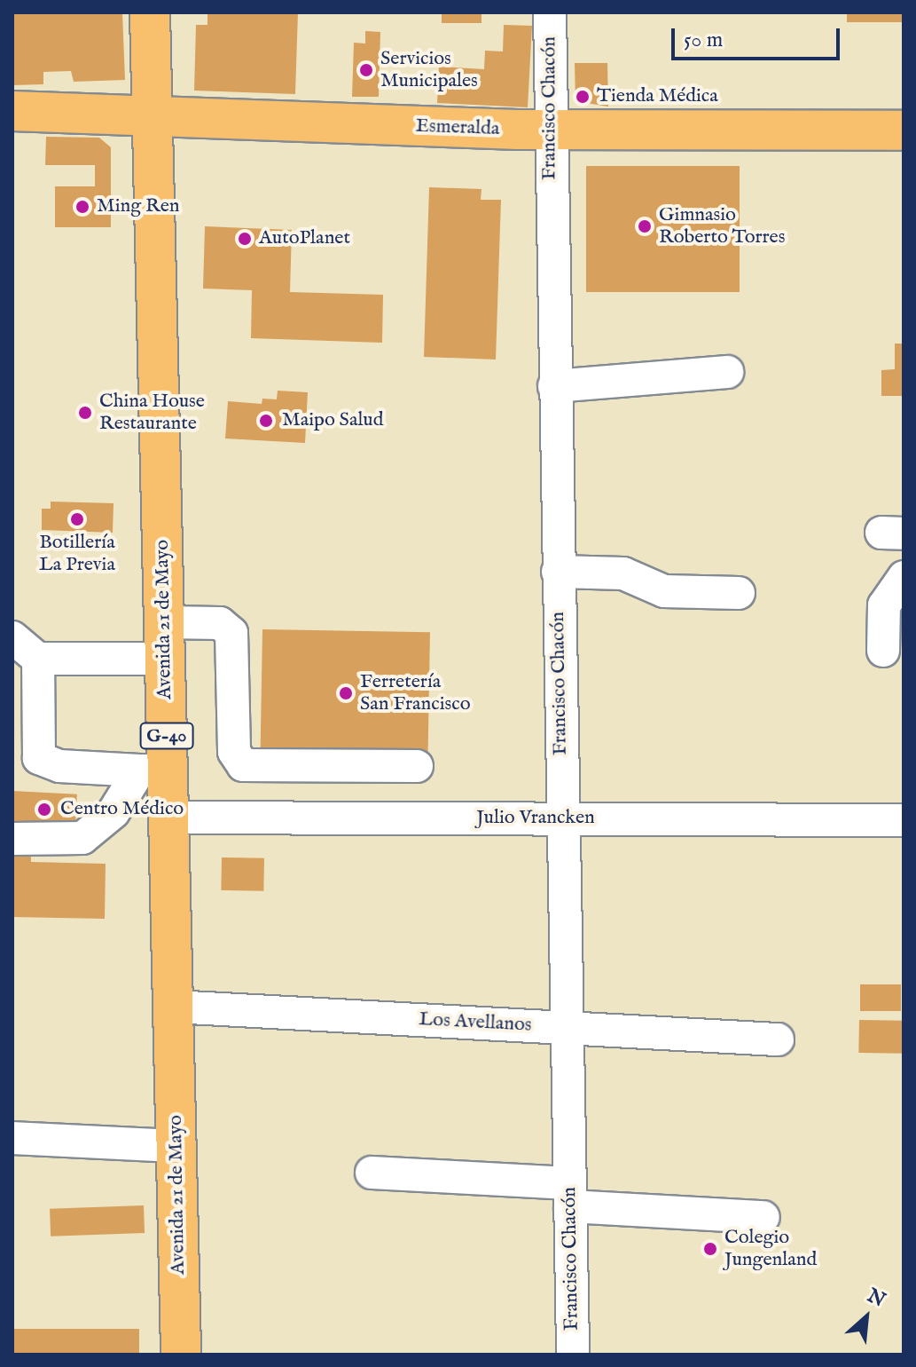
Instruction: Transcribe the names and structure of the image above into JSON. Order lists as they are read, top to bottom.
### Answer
{
  "streets": {
    "main road": ["Esmeralda", "Avenida 21 de Mayo", "G-40"],
    "street": ["Francisco Chacón", "Julio Vrancken", "Los Avellanos"]
  },
  "crossings": [
    ["Francisco Chacón", "Esmeralda"],
    ["Francisco Chacón", "Julio Vrancken"],
    ["Francisco Chacón", "Los Avellanos"],
    ["Esmeralda", "Avenida 21 de Mayo"],
    ["Avenida 21 de Mayo", "Julio Vrancken"],
    ["Avenida 21 de Mayo", "Los Avellanos"]
  ],
  "places": [
    "Servicios Municipales",
    "Tienda Médica",
    "Ming Ren",
    "Gimnasio Roberto Torres",
    "AutoPlanet",
    "China House Restaurante",
    "Maipo Salud",
    "Botillería La Previa",
    "Ferretería San Francisco",
    "Centro Médico",
    "Colegio Jungenland"
  ],
  "scale_bar": "50 m",
  "north": "top right"
}
